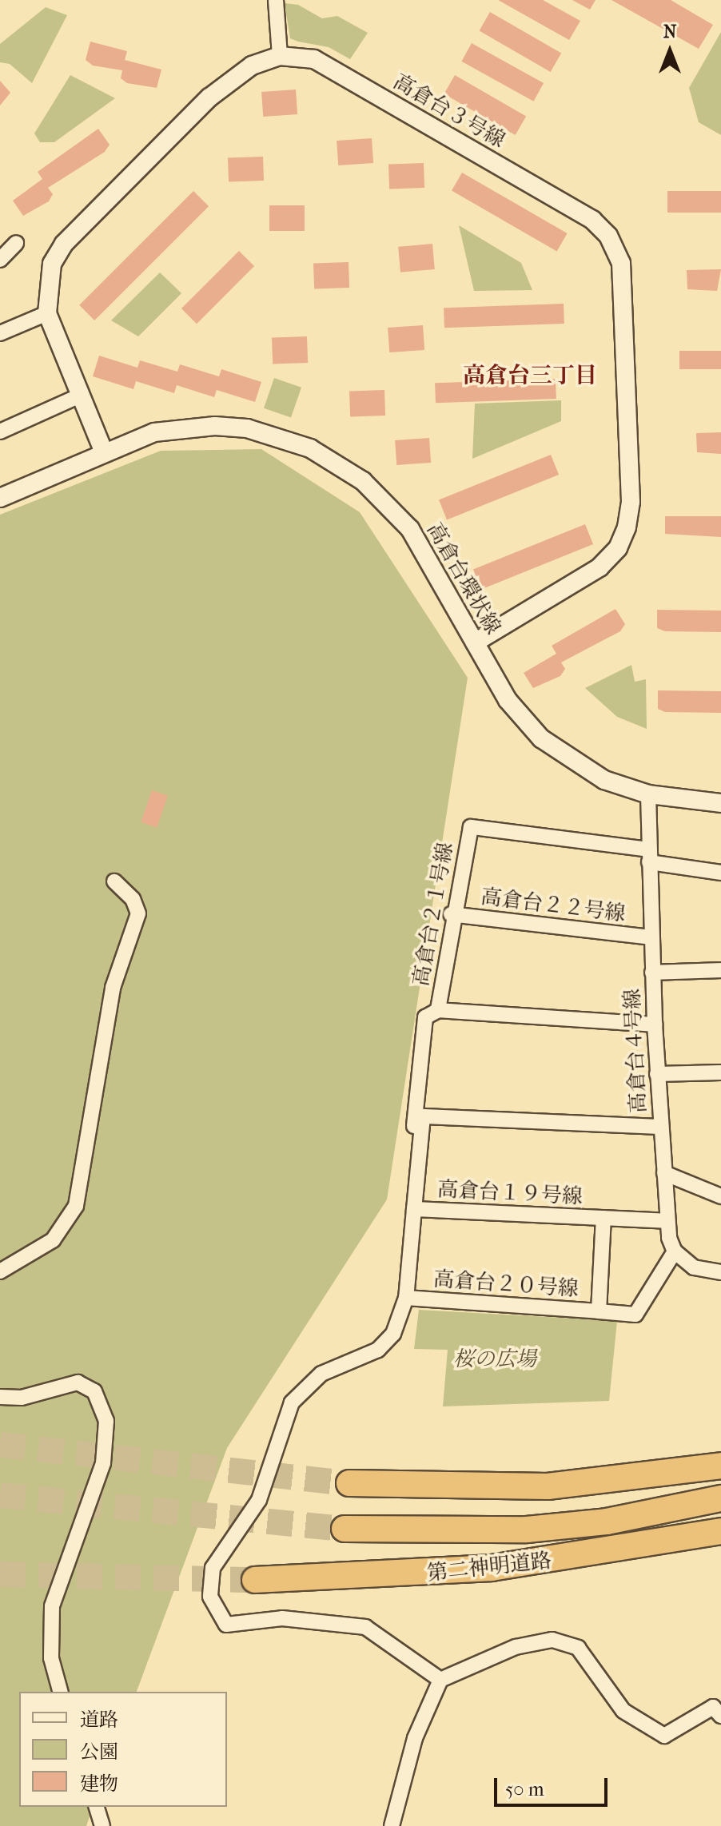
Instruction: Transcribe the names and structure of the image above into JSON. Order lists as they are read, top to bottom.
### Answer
{
  "streets": {
    "highway": ["第二神明道路"],
    "street": [
      "高倉台３号線",
      "高倉台環状線",
      "高倉台２２号線",
      "高倉台２１号線",
      "高倉台４号線",
      "高倉台１９号線",
      "高倉台２０号線"
    ]
  },
  "crossings": [
    ["高倉台３号線", "高倉台環状線"],
    ["高倉台環状線", "高倉台４号線"],
    ["高倉台２２号線", "高倉台２１号線"],
    ["高倉台２２号線", "高倉台４号線"],
    ["高倉台２１号線", "高倉台４号線"],
    ["高倉台４号線", "高倉台１９号線"],
    ["高倉台１９号線", "高倉台２０号線"]
  ],
  "districts": ["高倉台三丁目"],
  "parks": ["桜の広場"],
  "legend": ["道路", "公園", "建物"],
  "scale_bar": "50 m",
  "north": "top"
}
